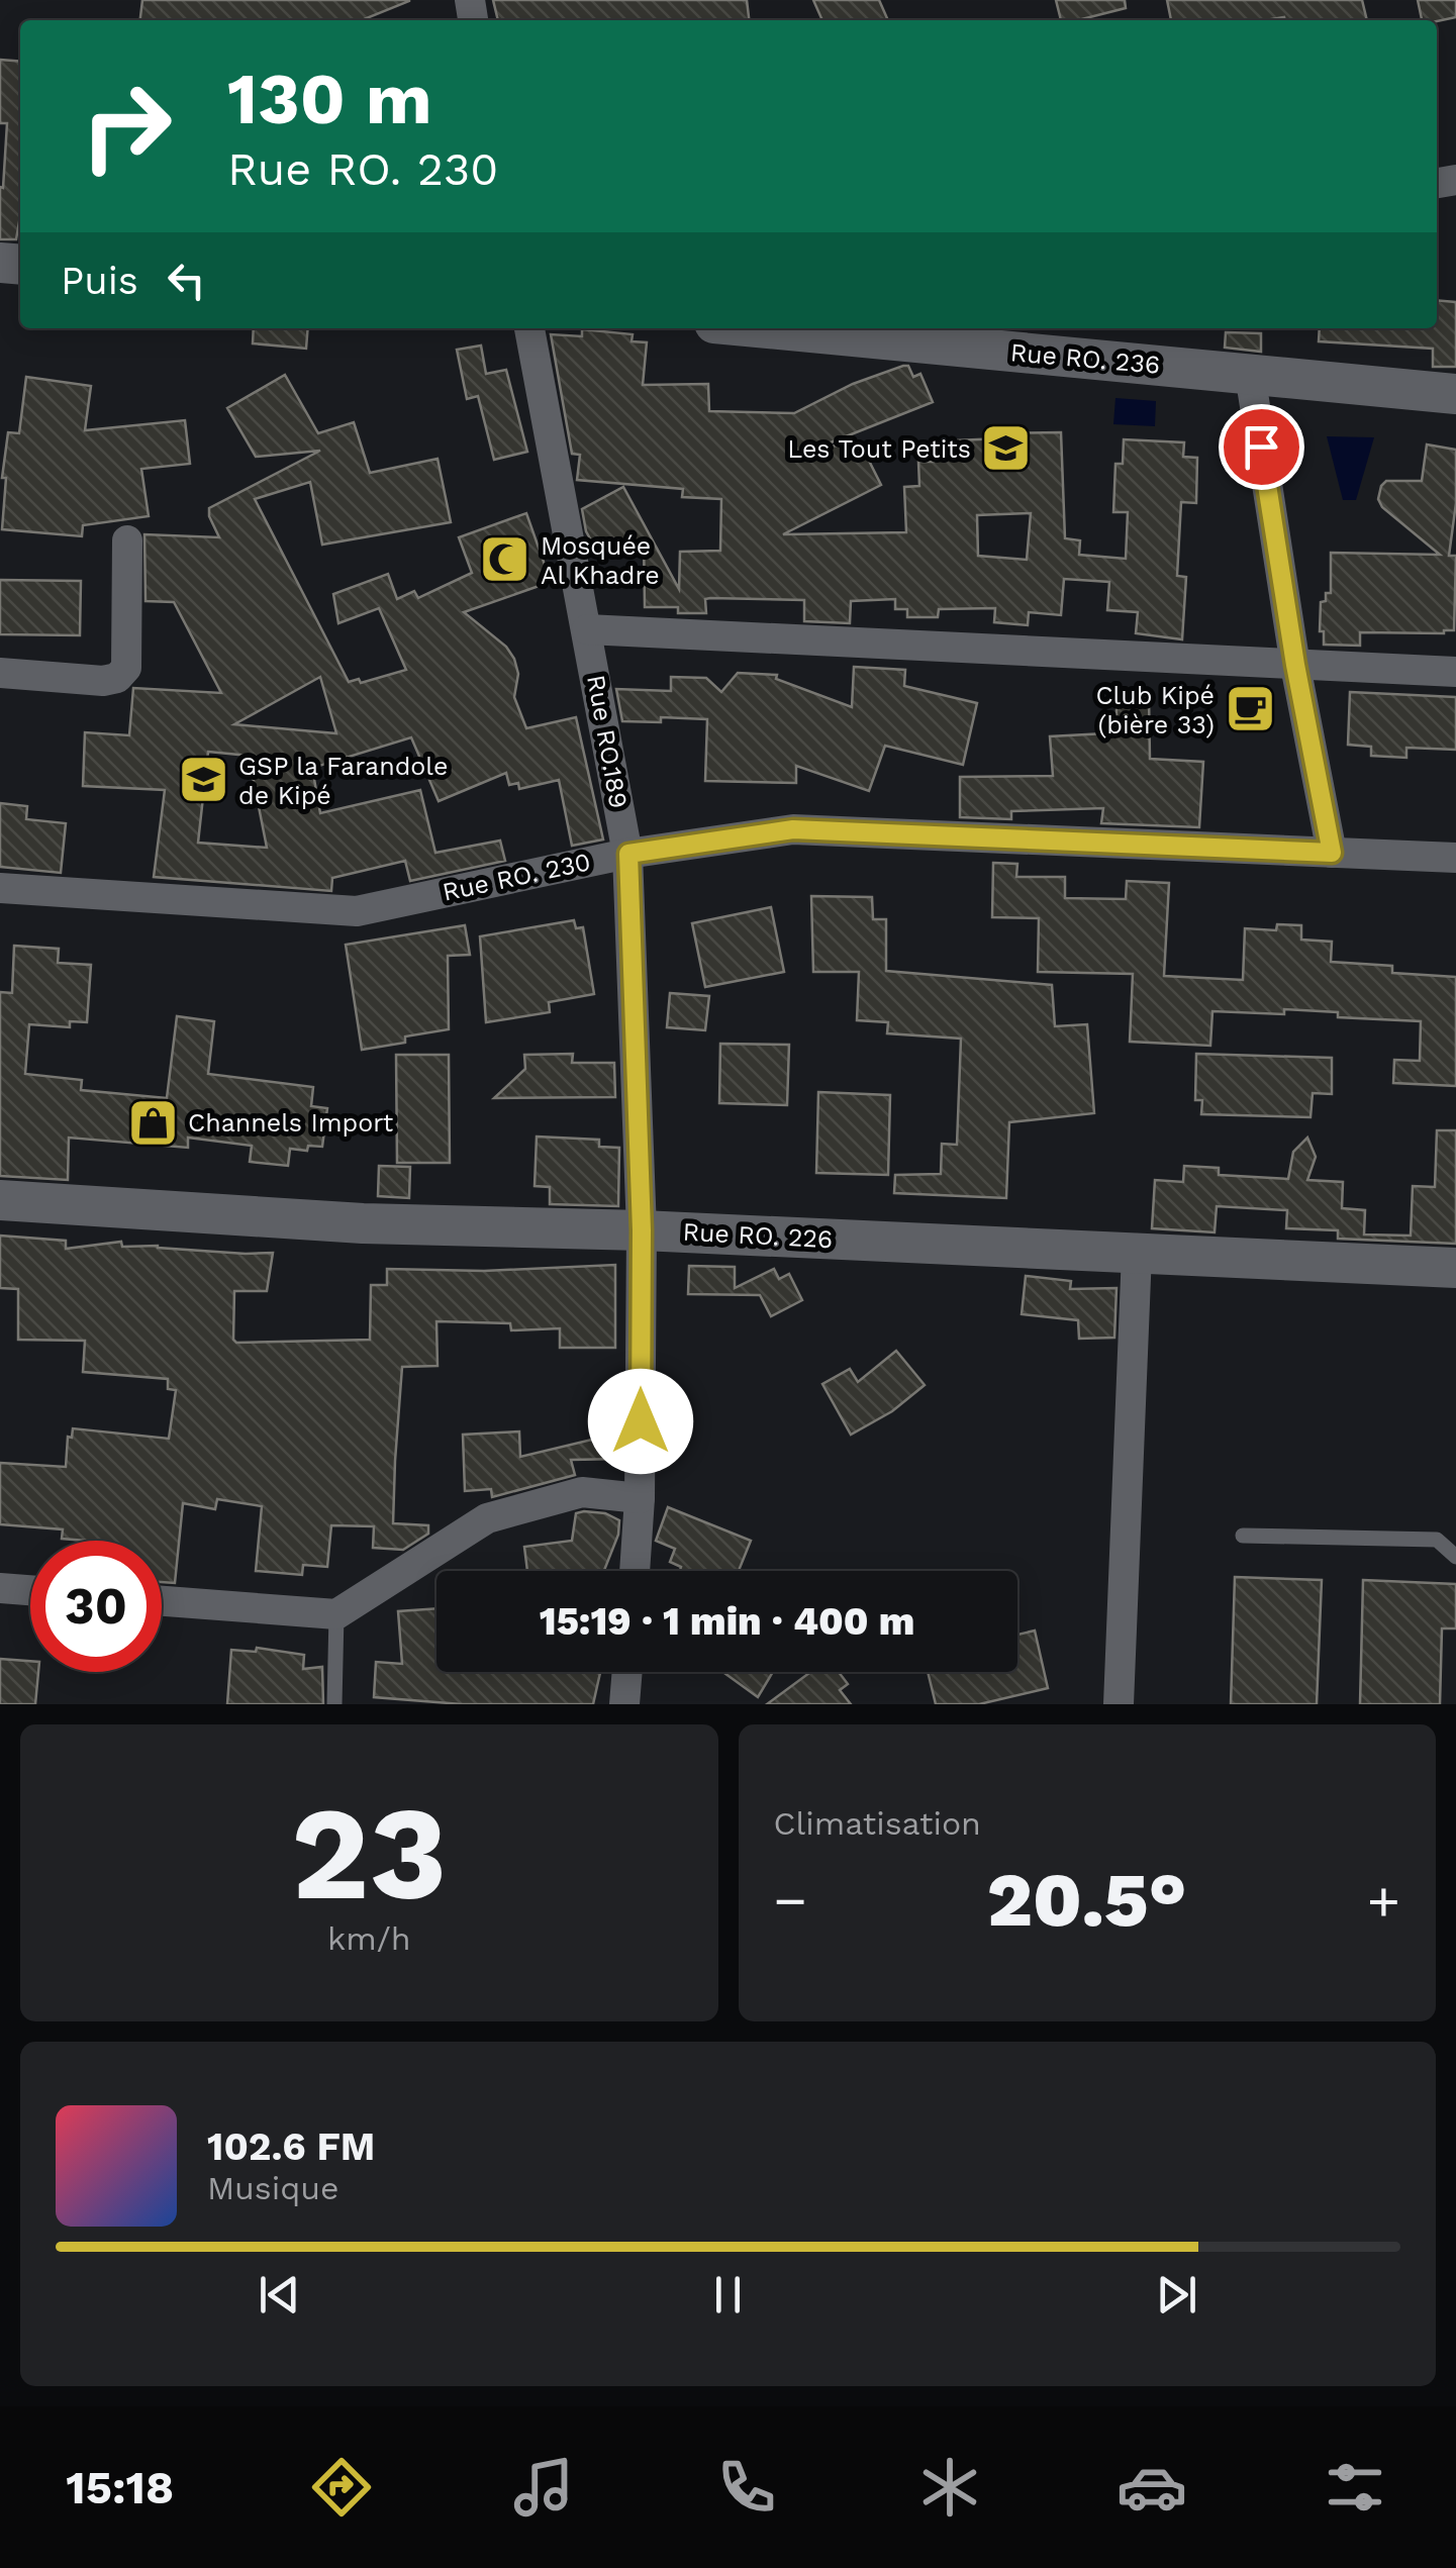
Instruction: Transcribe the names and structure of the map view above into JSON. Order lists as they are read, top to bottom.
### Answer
{
  "streets": {
    "street": [
      "Rue RO. 236",
      "Rue RO.189",
      "Rue RO. 230",
      "Rue RO. 226"
    ]
  },
  "crossings": [
    ["Rue RO.189", "Rue RO. 230"],
    ["Rue RO.189", "Rue RO. 226"]
  ],
  "places": {
    "school or university": ["Les Tout Petits", "GSP la Farandole de Kipé"],
    "mosque": ["Mosquée Al Khadre"],
    "cafe": ["Club Kipé (bière 33)"],
    "shop": ["Channels Import"]
  },
  "page": {
    "turn": ["130 m", "Rue RO. 230"],
    "then": "Puis",
    "limit": "30",
    "trip": "15:19 · 1 min · 400 m",
    "tile": [
      ["23", "km/h"],
      "Climatisation"
    ],
    "heat": ["−", "20.5°", "+"],
    "song": ["102.6 FM", "Musique"],
    "tabs": "15:18"
  }
}
